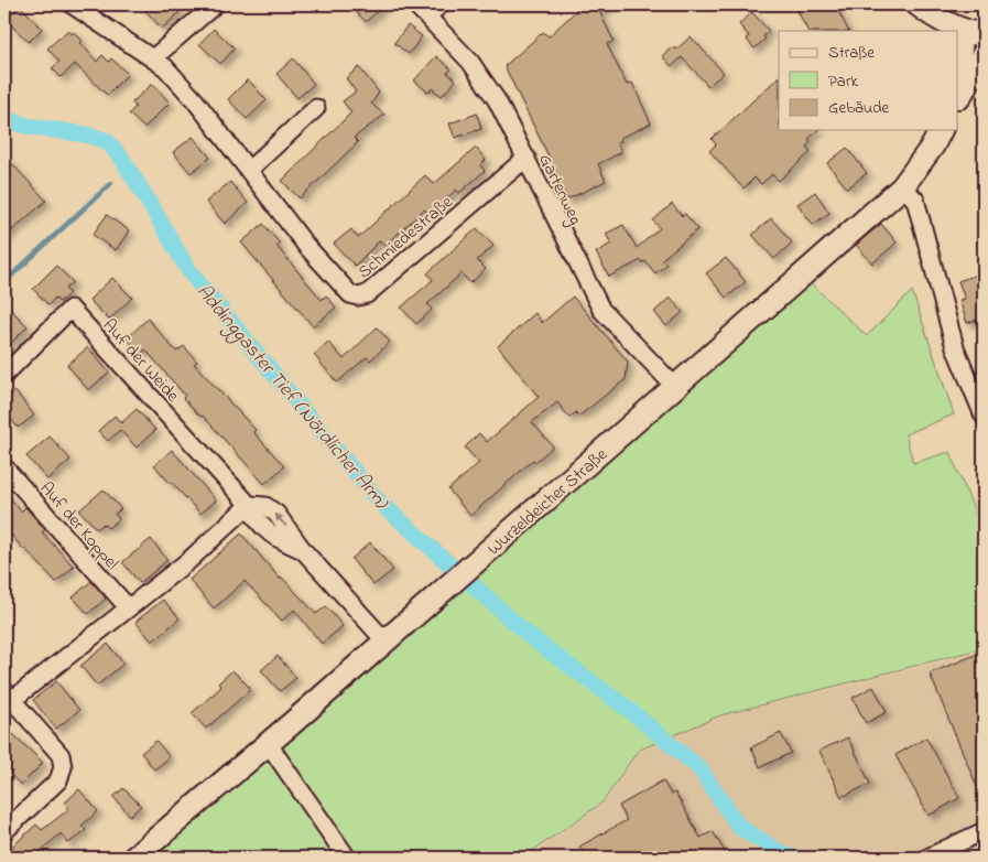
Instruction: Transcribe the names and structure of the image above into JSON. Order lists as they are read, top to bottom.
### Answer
{
  "streets": {
    "main road": ["Wurzeldeicher Straße"],
    "street": [
      "Gartenweg",
      "Schmiedestraße",
      "Auf der Weide",
      "Auf der Koppel"
    ]
  },
  "crossings": [
    ["Gartenweg", "Schmiedestraße"],
    ["Gartenweg", "Wurzeldeicher Straße"],
    ["Auf der Weide", "Wurzeldeicher Straße"]
  ],
  "water": ["Addinggaster Tief (Nördlicher Arm)"],
  "legend": ["Straße", "Park", "Gebäude"]
}
